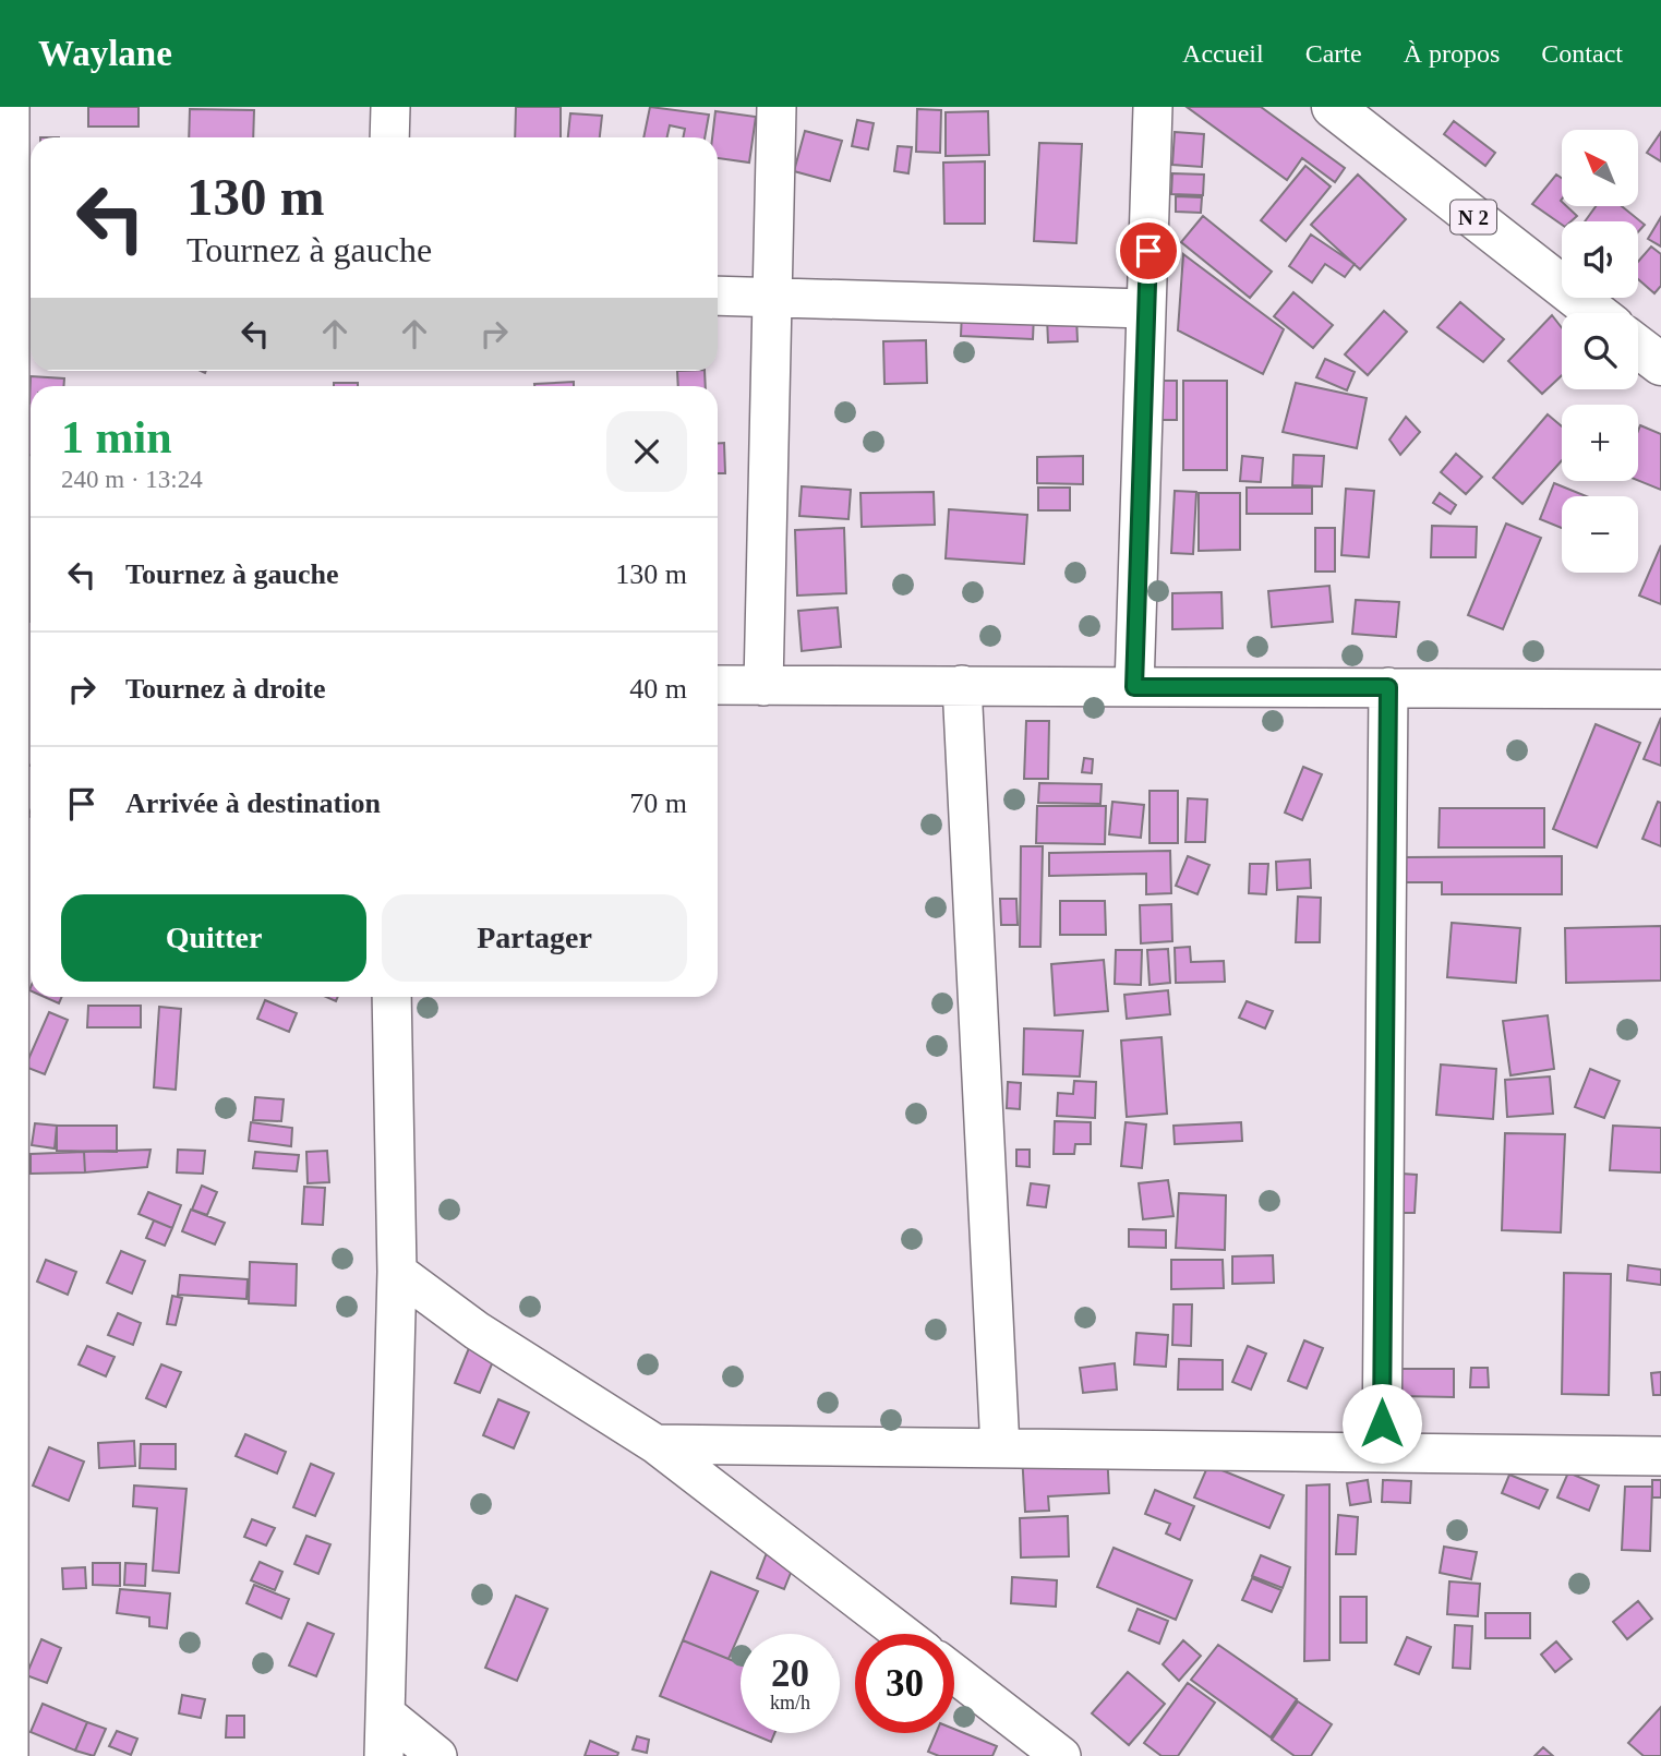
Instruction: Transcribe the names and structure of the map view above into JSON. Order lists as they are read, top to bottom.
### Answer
{
  "streets": {
    "main road": ["N 2"]
  },
  "north": "top left",
  "page": {
    "header": "Waylane",
    "nav": [
      "Accueil",
      "Carte",
      "À propos",
      "Contact"
    ],
    "map_buttons": ["+", "−"],
    "turn": ["130 m", "Tournez à gauche"],
    "heading": ["1 min", "240 m · 13:24"],
    "list": [
      {
        "name": "Tournez à gauche",
        "value": "130 m"
      },
      {
        "name": "Tournez à droite",
        "value": "40 m"
      },
      {
        "name": "Arrivée à destination",
        "value": "70 m"
      }
    ],
    "buttons": ["Quitter", "Partager"],
    "speed": "20 km/h",
    "limit": "30"
  }
}
